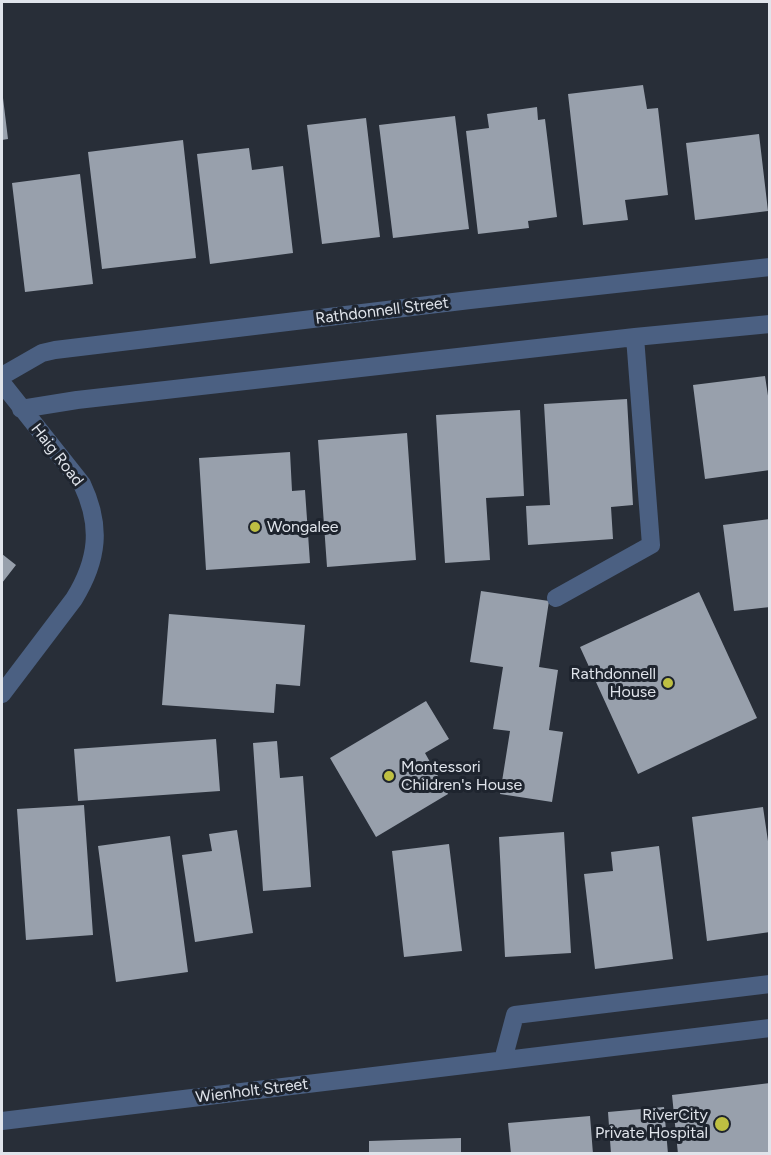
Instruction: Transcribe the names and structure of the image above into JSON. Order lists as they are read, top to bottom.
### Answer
{
  "streets": {
    "street": ["Rathdonnell Street", "Haig Road", "Wienholt Street"]
  },
  "places": [
    "Wongalee",
    "Rathdonnell House",
    "Montessori Children's House",
    "RiverCity Private Hospital"
  ]
}
